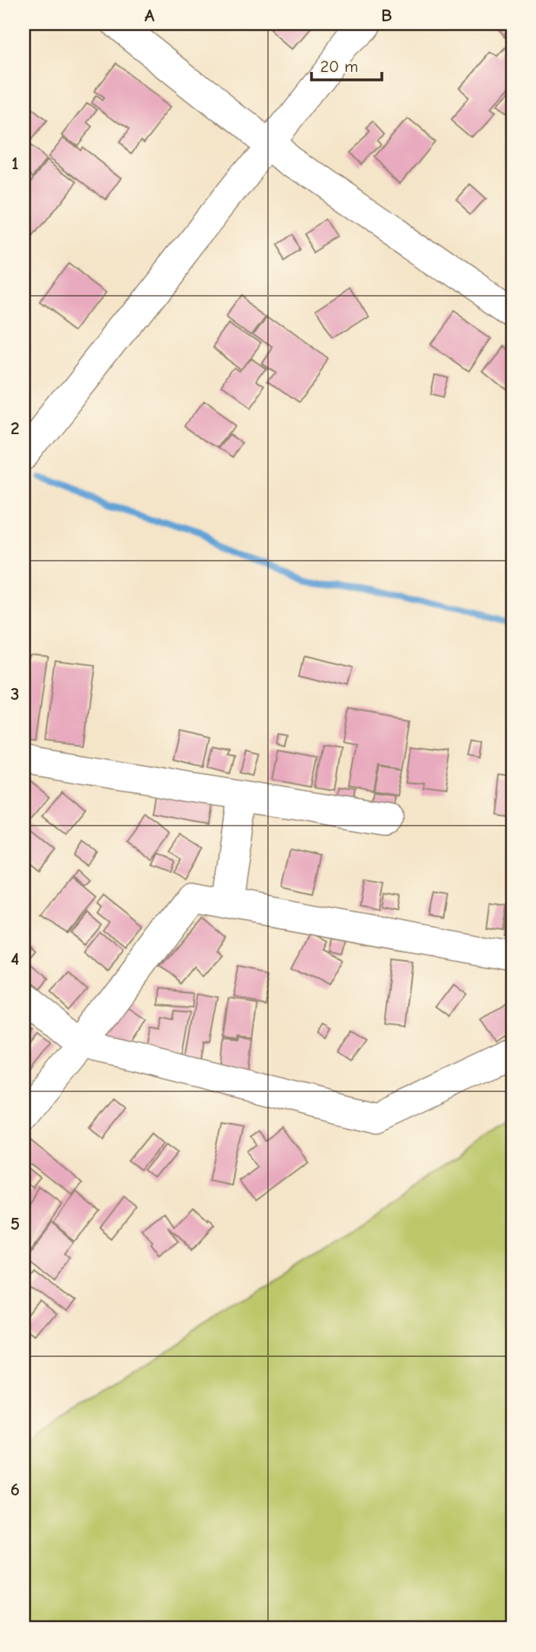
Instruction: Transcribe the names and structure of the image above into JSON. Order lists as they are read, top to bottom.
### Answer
{
  "scale_bar": "20 m",
  "grid": {
    "columns": ["A", "B"],
    "rows": [
      "1",
      "2",
      "3",
      "4",
      "5",
      "6"
    ]
  }
}
